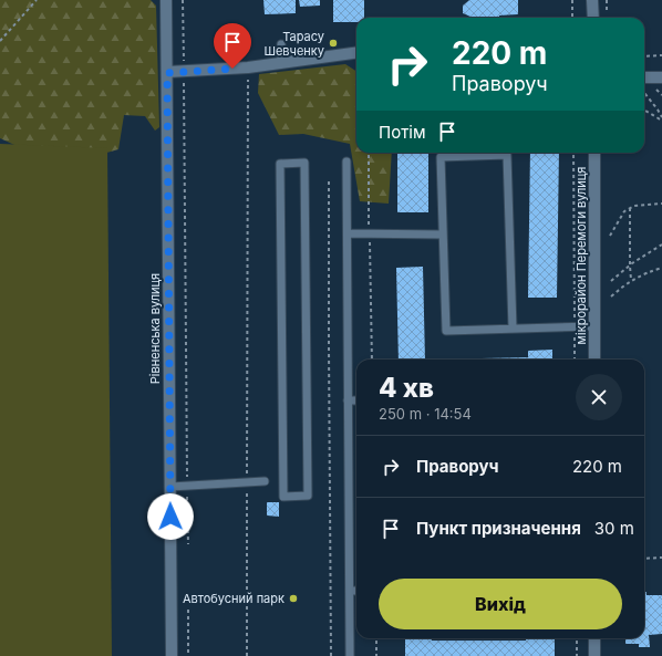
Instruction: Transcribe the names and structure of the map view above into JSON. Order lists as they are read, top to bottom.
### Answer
{
  "streets": {
    "main road": ["мікрорайон Перемоги вулиця", "Рівненська вулиця"]
  },
  "places": ["Тарасу Шевченку", "Автобусний парк"],
  "page": {
    "turn": ["220 m", "Праворуч"],
    "then": "Потім",
    "heading": ["4 хв", "250 m · 14:54"],
    "list": [
      {
        "name": "Праворуч",
        "value": "220 m"
      },
      {
        "name": "Пункт призначення",
        "value": "30 m"
      }
    ],
    "buttons": "Вихід"
  }
}
